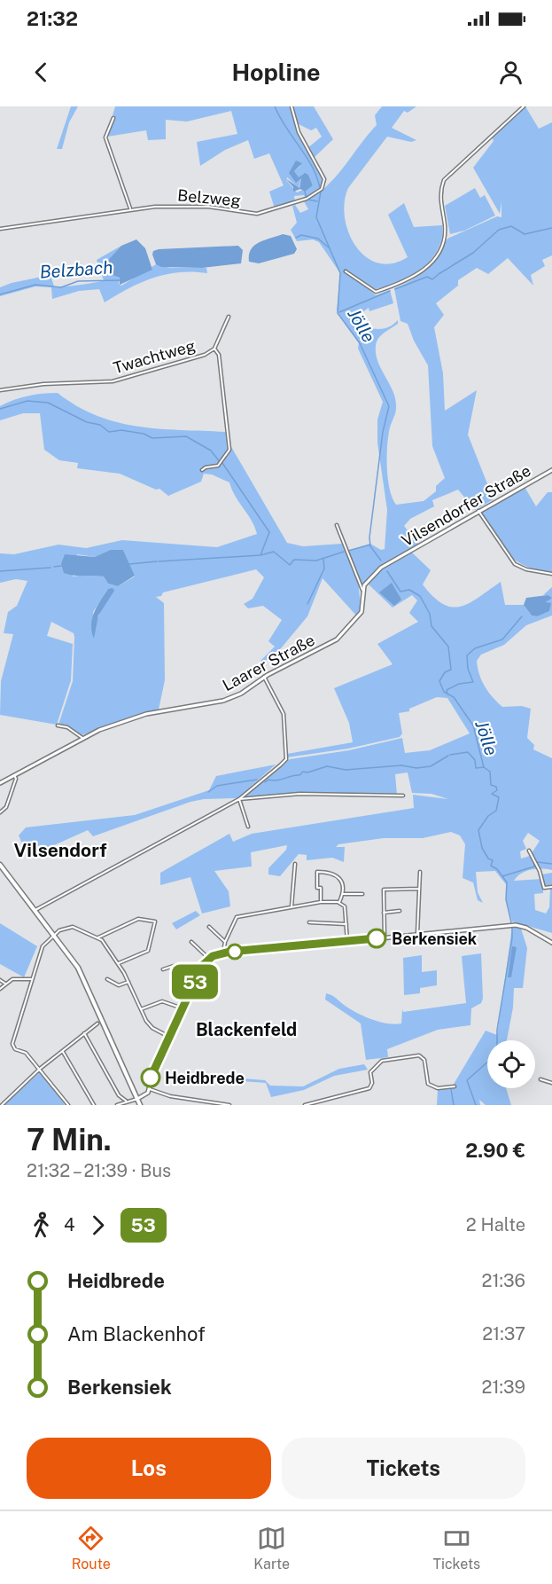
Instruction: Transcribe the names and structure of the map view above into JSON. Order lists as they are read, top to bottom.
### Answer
{
  "streets": {
    "street": [
      "Belzweg",
      "Twachtweg",
      "Vilsendorfer Straße",
      "Laarer Straße"
    ]
  },
  "crossings": [
    ["Vilsendorfer Straße", "Laarer Straße"]
  ],
  "districts": ["Vilsendorf", "Blackenfeld"],
  "water": ["Belzbach", "Jölle"],
  "places": ["Berkensiek", "Heidbrede"],
  "lines": ["bus line 53"],
  "page": {
    "status": "21:32",
    "header": "Hopline",
    "on_map": "53",
    "heading": ["7 Min.", "21:32 – 21:39 · Bus", "2.90 €"],
    "legs": ["4", "53", "2 Halte"],
    "list": [
      {
        "name": "Heidbrede",
        "value": "21:36"
      },
      {
        "name": "Am Blackenhof",
        "value": "21:37"
      },
      {
        "name": "Berkensiek",
        "value": "21:39"
      }
    ],
    "buttons": ["Los", "Tickets"],
    "tabs": ["Route", "Karte", "Tickets"]
  }
}
